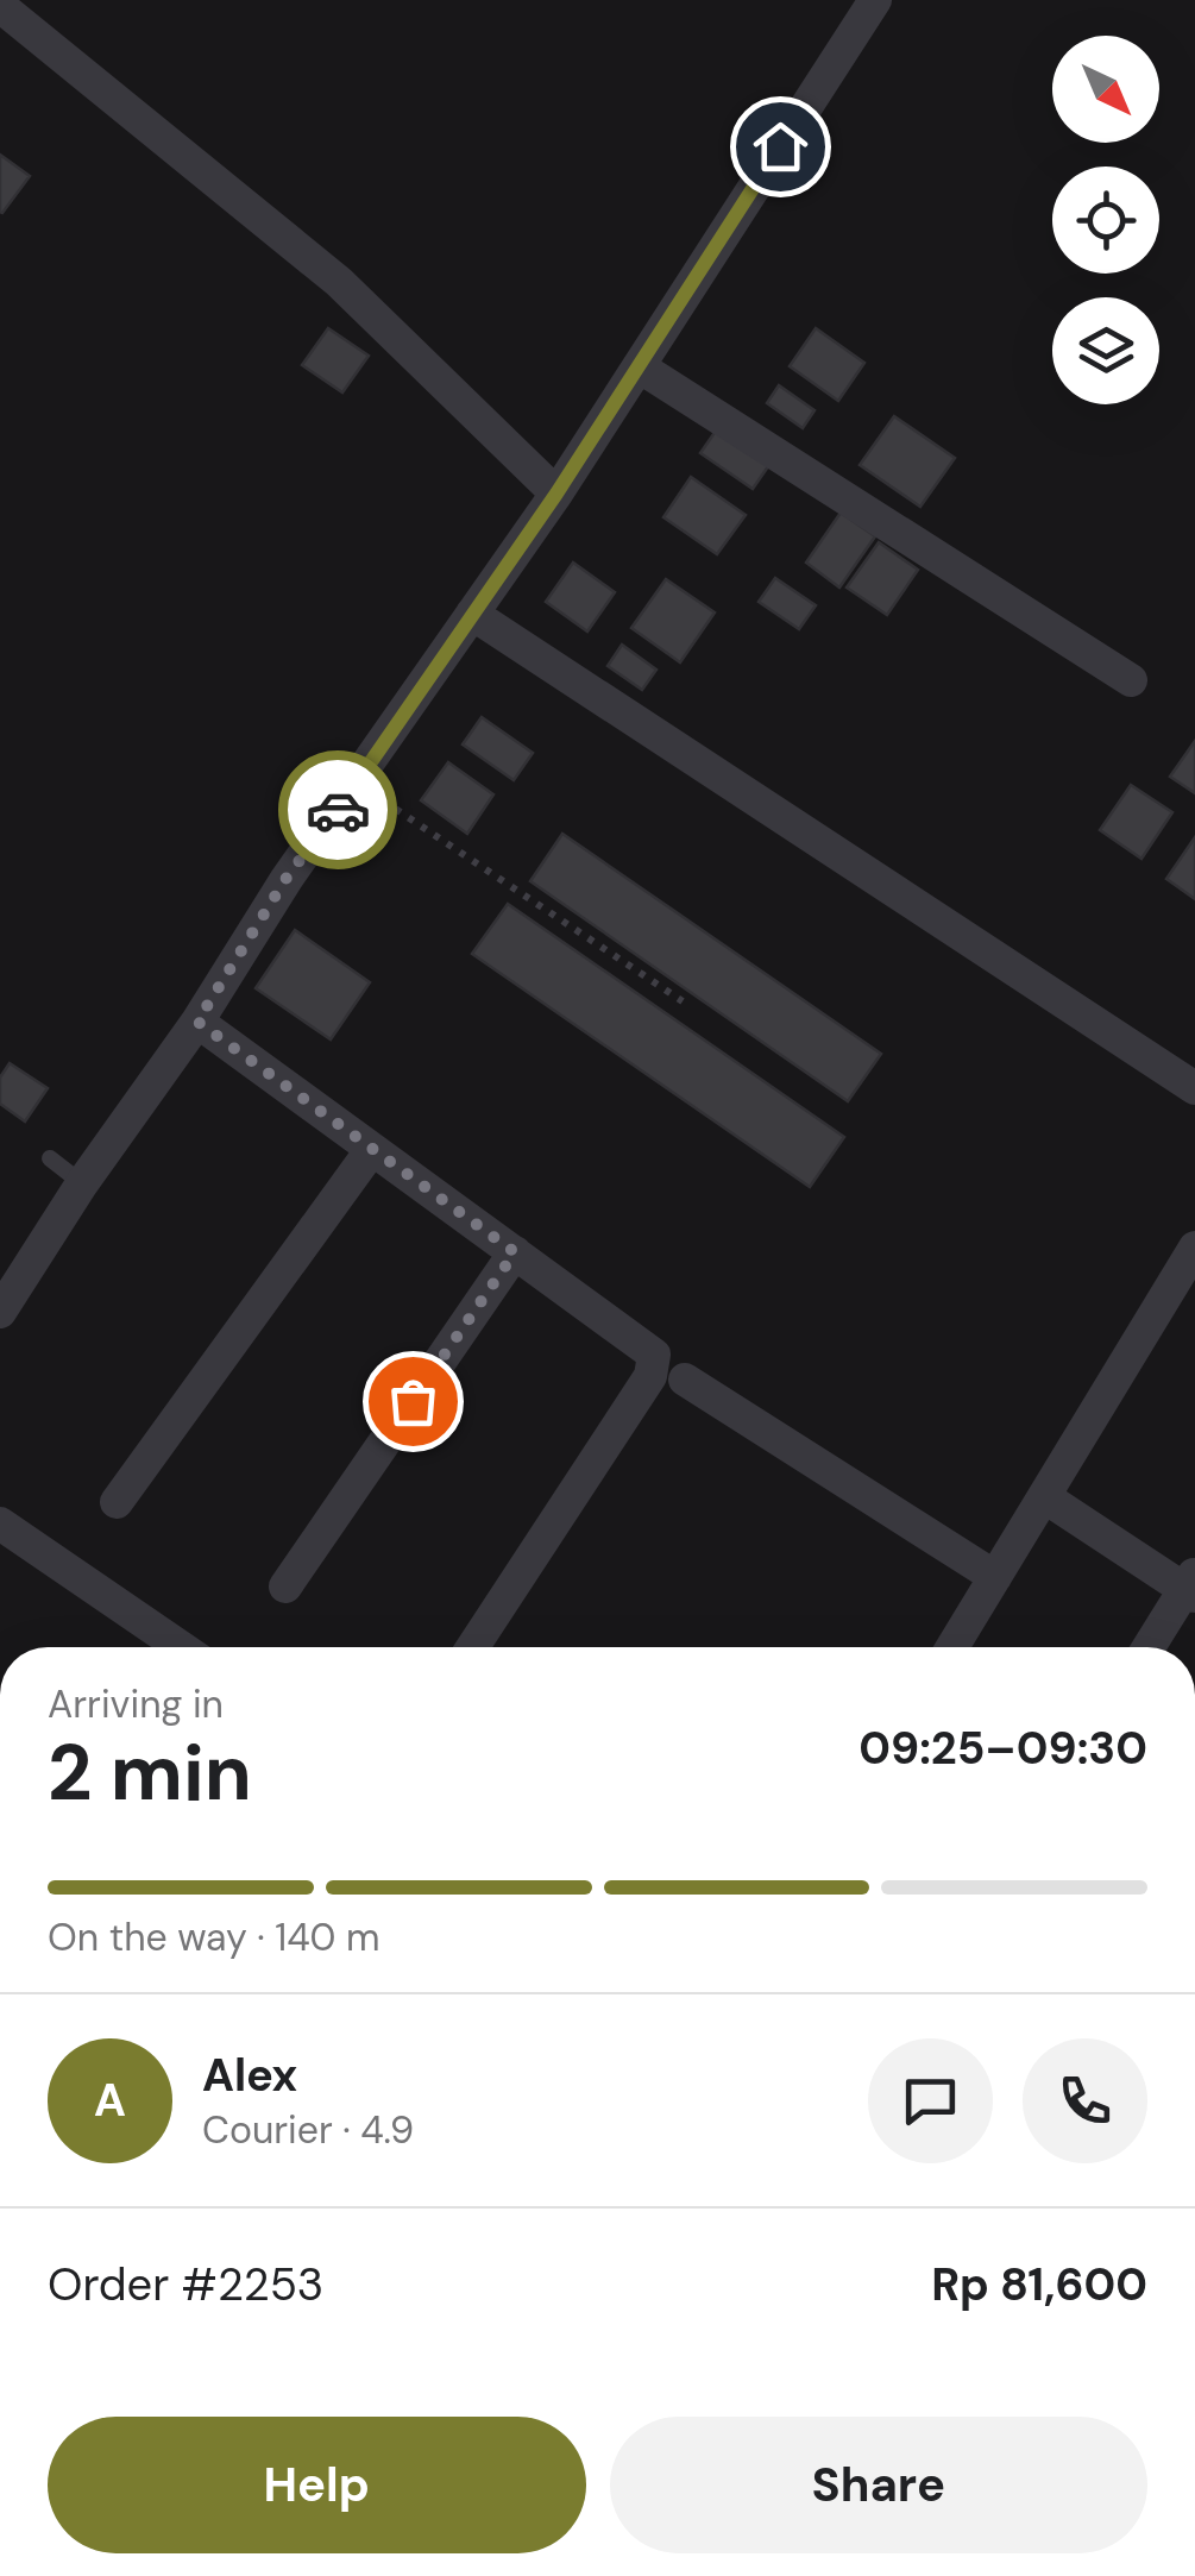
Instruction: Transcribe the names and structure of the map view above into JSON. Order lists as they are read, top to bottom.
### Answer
{
  "north": "bottom right",
  "page": {
    "heading": ["2 min", "Arriving in", "09:25–09:30"],
    "panel": [
      "Alex",
      "Courier · 4.9",
      "Order #2253",
      "Rp 81,600"
    ],
    "bar": "On the way · 140 m",
    "round": "A",
    "buttons": ["Help", "Share"]
  }
}
